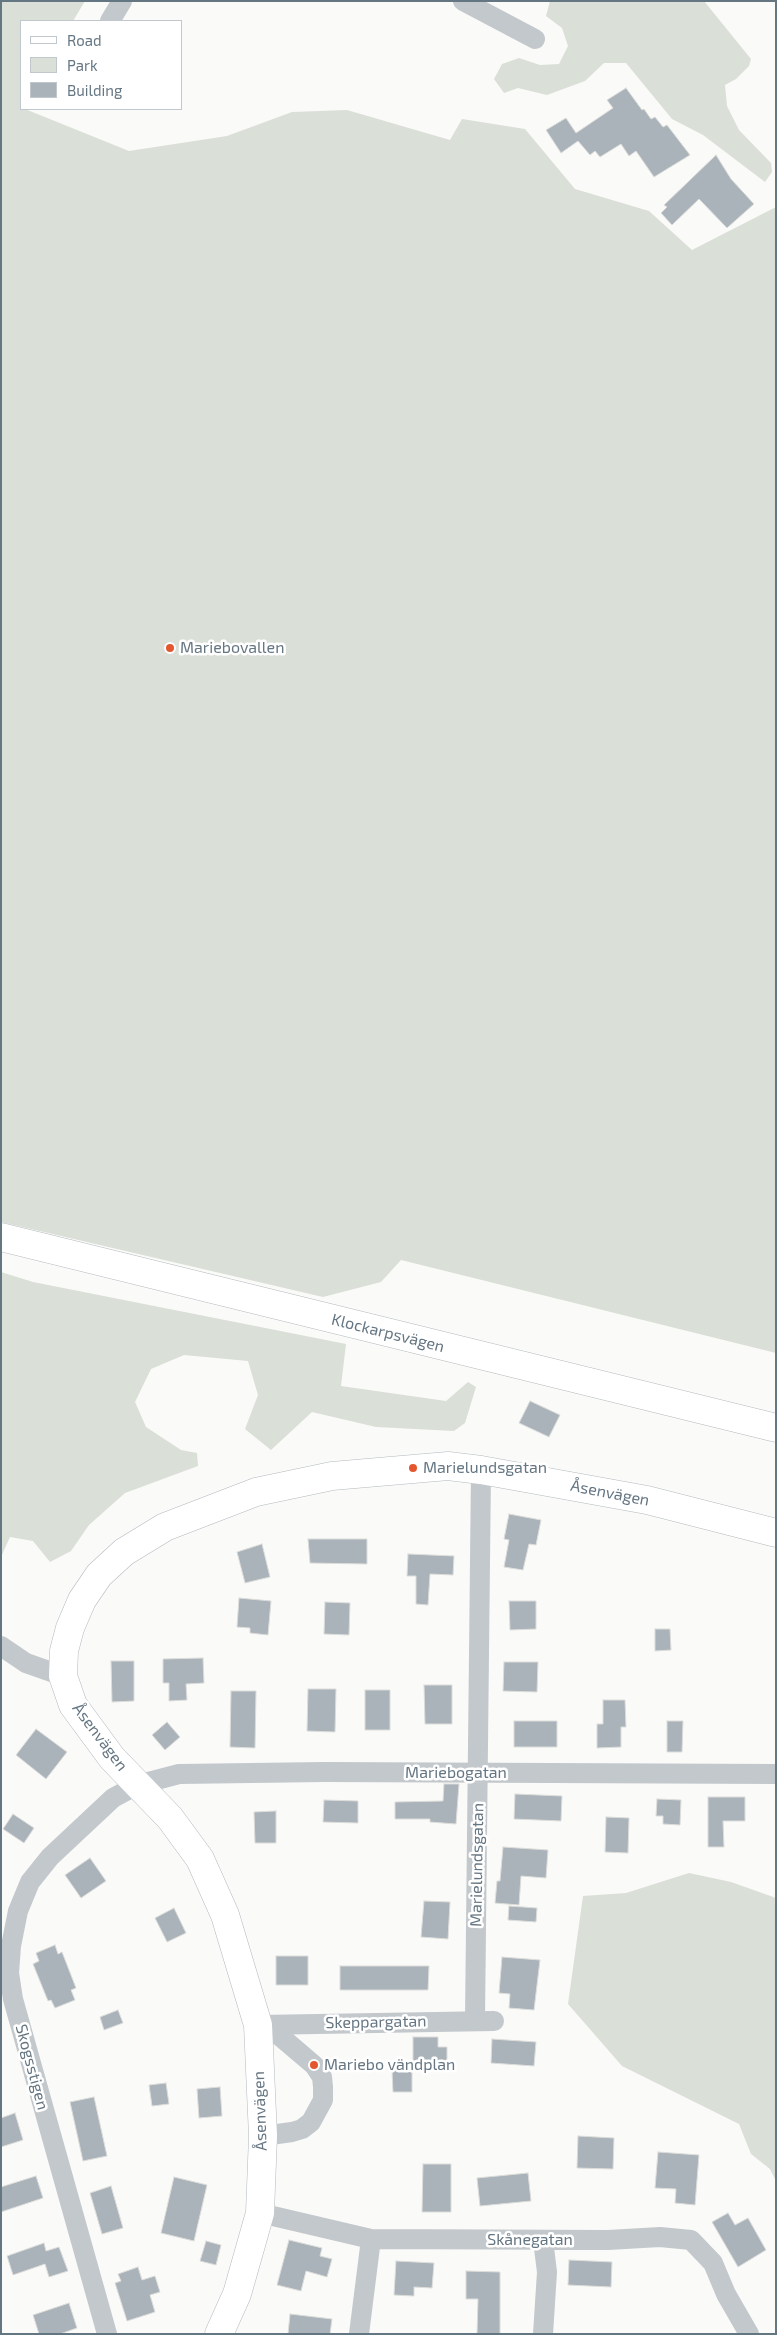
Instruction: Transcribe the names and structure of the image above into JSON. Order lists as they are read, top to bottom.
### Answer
{
  "streets": {
    "street": [
      "Klockarpsvägen",
      "Åsenvägen",
      "Mariebogatan",
      "Marielundsgatan",
      "Skeppargatan",
      "Skogsstigen",
      "Skånegatan"
    ]
  },
  "crossings": [
    ["Åsenvägen", "Mariebogatan"],
    ["Åsenvägen", "Marielundsgatan"],
    ["Åsenvägen", "Skeppargatan"],
    ["Åsenvägen", "Skogsstigen"],
    ["Åsenvägen", "Skånegatan"],
    ["Mariebogatan", "Marielundsgatan"],
    ["Mariebogatan", "Skogsstigen"],
    ["Marielundsgatan", "Skeppargatan"]
  ],
  "places": ["Mariebovallen", "Marielundsgatan", "Mariebo vändplan"],
  "legend": ["Road", "Park", "Building"]
}
